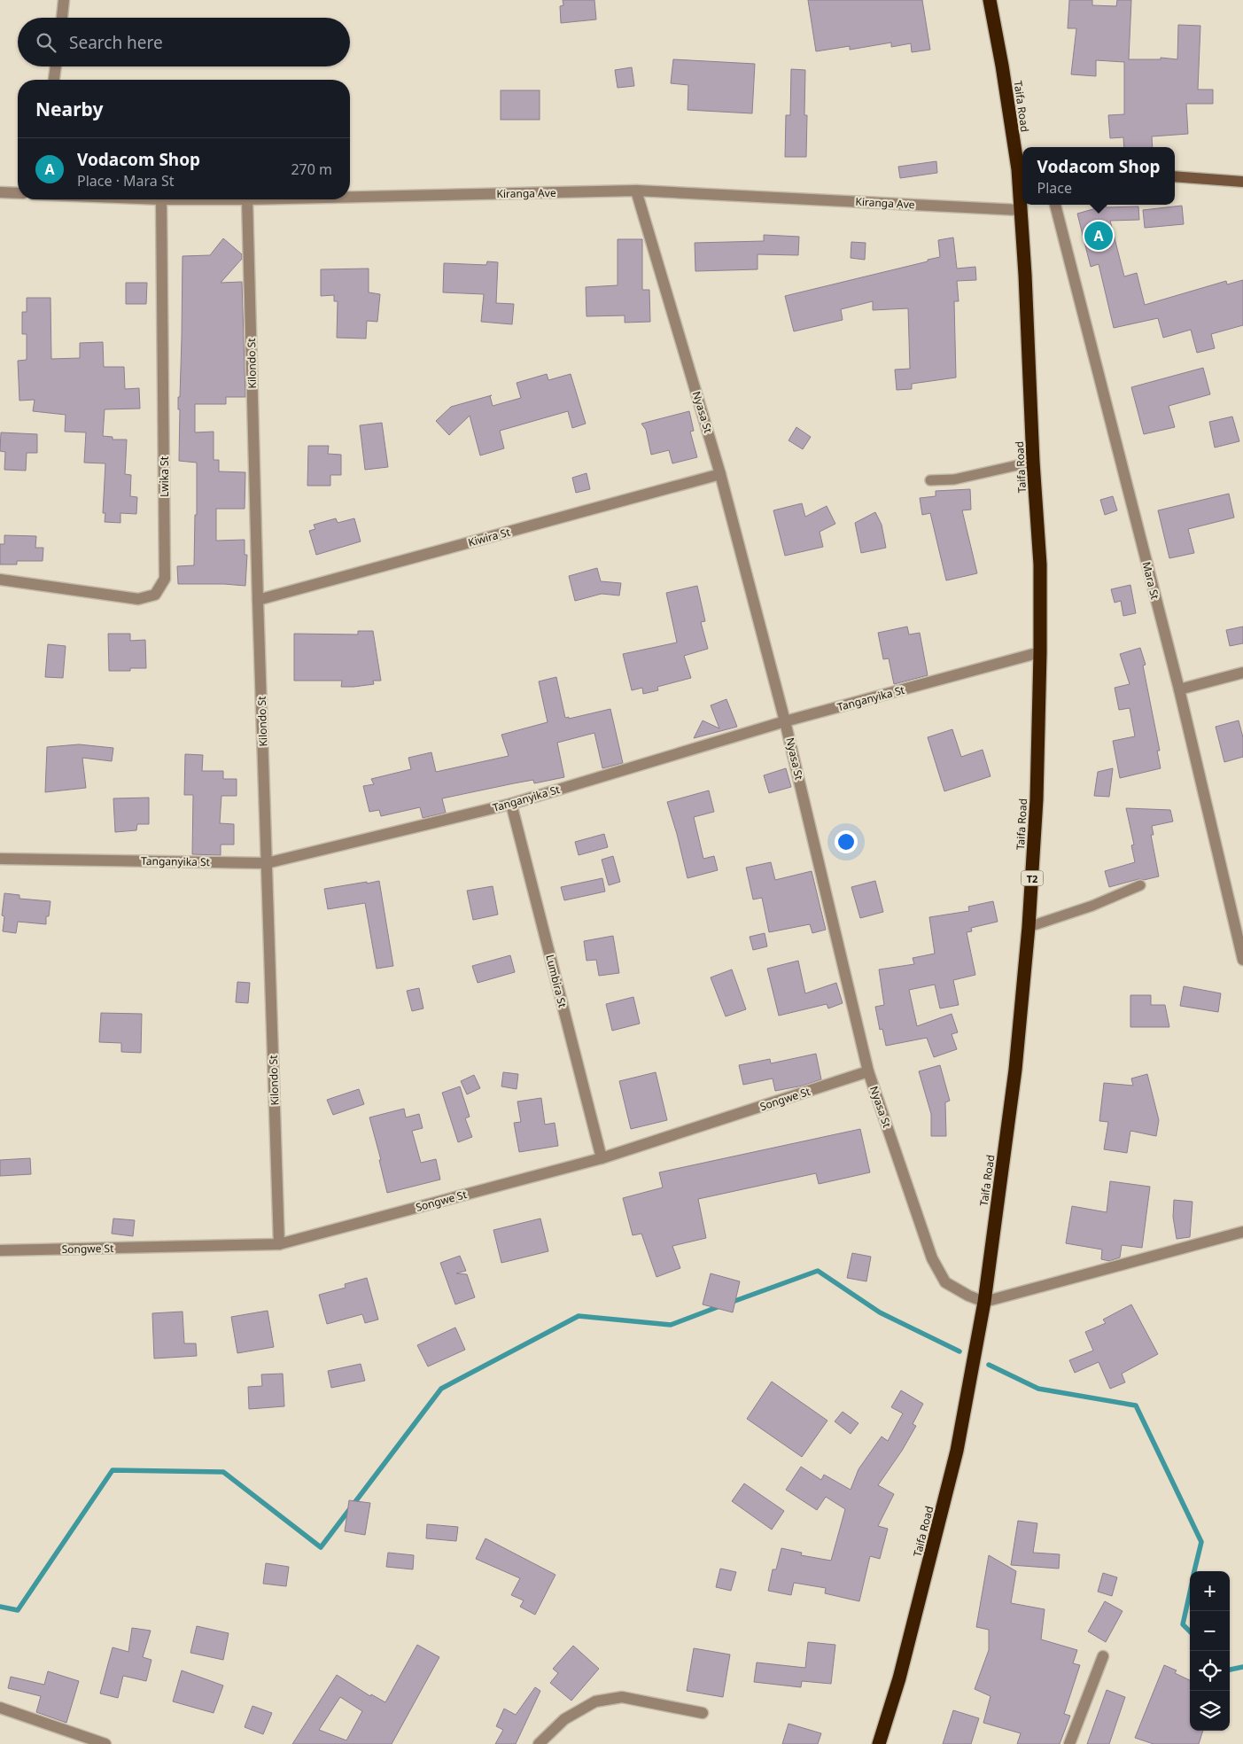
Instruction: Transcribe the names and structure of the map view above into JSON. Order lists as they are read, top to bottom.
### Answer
{
  "streets": {
    "highway": ["Taifa Road", "T2"],
    "street": [
      "Kiranga Ave",
      "Kilondo St",
      "Nyasa St",
      "Lwika St",
      "Kiwira St",
      "Mara St",
      "Tanganyika St",
      "Lumbira St",
      "Songwe St"
    ]
  },
  "crossings": [
    ["Taifa Road", "Kiranga Ave"],
    ["Taifa Road", "Nyasa St"],
    ["Taifa Road", "Tanganyika St"],
    ["Kiranga Ave", "Kilondo St"],
    ["Kiranga Ave", "Nyasa St"],
    ["Kiranga Ave", "Lwika St"],
    ["Kilondo St", "Kiwira St"],
    ["Kilondo St", "Tanganyika St"],
    ["Kilondo St", "Songwe St"],
    ["Nyasa St", "Kiwira St"],
    ["Nyasa St", "Tanganyika St"],
    ["Nyasa St", "Songwe St"],
    ["Tanganyika St", "Lumbira St"],
    ["Lumbira St", "Songwe St"]
  ],
  "page": {
    "search": "Search here",
    "heading": "Nearby",
    "list": [
      {
        "mark": "A",
        "name": "Vodacom Shop",
        "note": "Place · Mara St",
        "value": "270 m"
      }
    ],
    "popup": ["Vodacom Shop", "Place"],
    "pins": "A",
    "map_buttons": ["+", "−"]
  }
}
